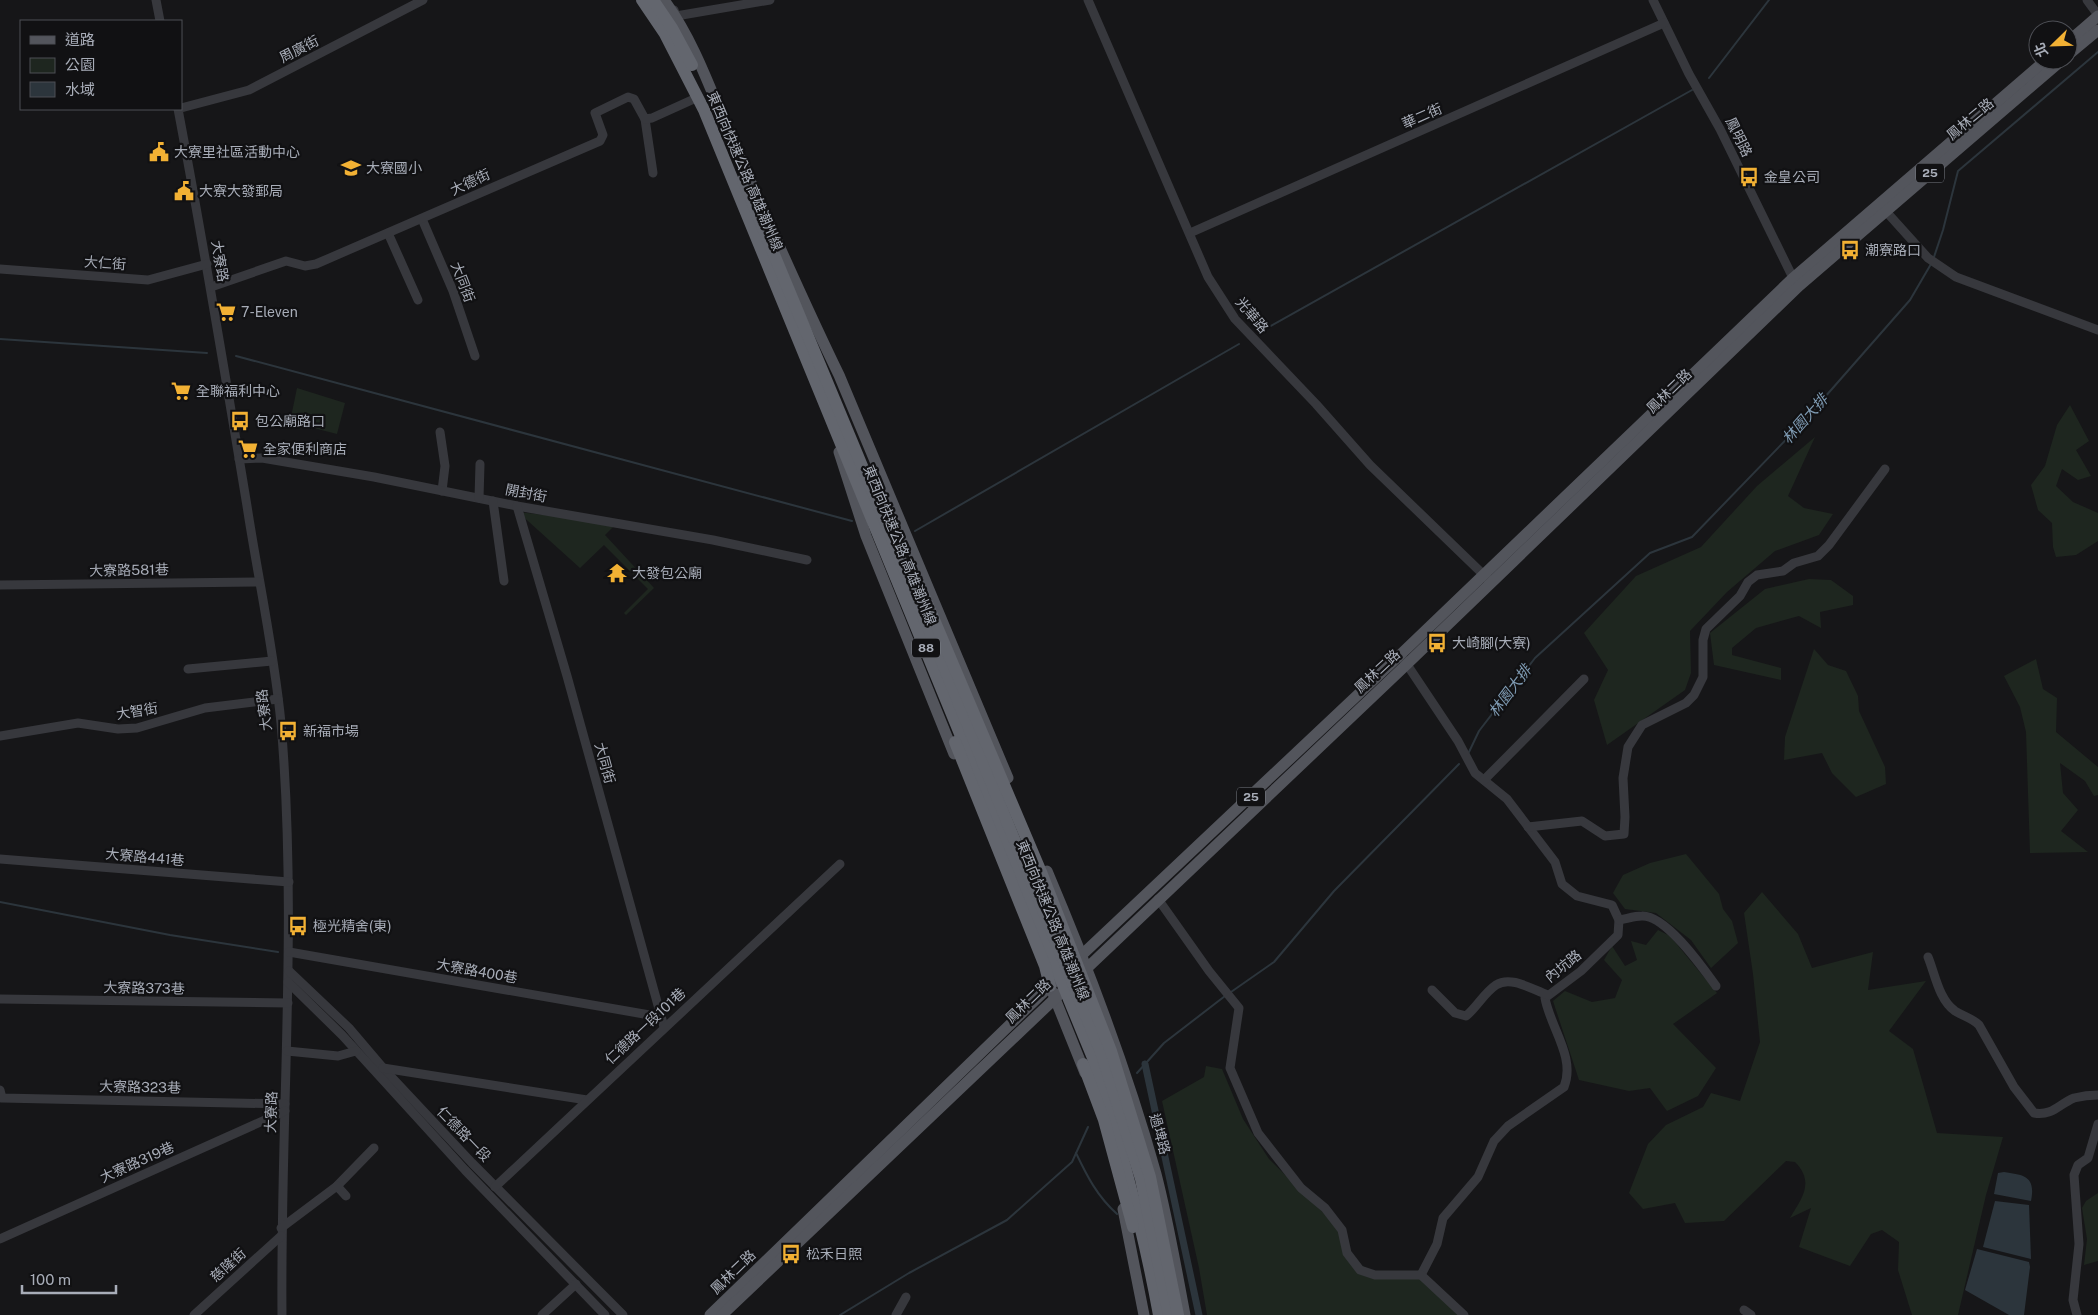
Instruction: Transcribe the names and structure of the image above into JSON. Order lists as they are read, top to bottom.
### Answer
{
  "streets": {
    "highway": ["東西向快速公路 高雄潮州線", "88"],
    "main road": ["鳳林二路", "25", "過埤路"],
    "street": [
      "周廣街",
      "華二街",
      "鳳明路",
      "大德街",
      "大寮路",
      "大仁街",
      "大同街",
      "光華路",
      "開封街",
      "大寮路581巷",
      "大智街",
      "大寮路441巷",
      "內坑路",
      "大寮路400巷",
      "大寮路373巷",
      "仁德路一段101巷",
      "大寮路323巷",
      "仁德路一段",
      "大寮路319巷",
      "慈隆街"
    ]
  },
  "crossings": [
    ["華二街", "鳳明路"],
    ["華二街", "光華路"],
    ["鳳林二路", "鳳明路"],
    ["鳳林二路", "光華路"],
    ["鳳林二路", "過埤路"],
    ["大德街", "大寮路"],
    ["大德街", "大同街"],
    ["大寮路", "大仁街"],
    ["大寮路", "開封街"],
    ["大寮路", "大寮路581巷"],
    ["大寮路", "大智街"],
    ["大寮路", "大寮路441巷"],
    ["大寮路", "大寮路400巷"],
    ["大寮路", "大寮路373巷"],
    ["大寮路", "大寮路323巷"],
    ["大寮路", "仁德路一段"],
    ["大寮路", "大寮路319巷"],
    ["大寮路", "慈隆街"],
    ["大同街", "開封街"],
    ["大同街", "大寮路400巷"],
    ["大同街", "仁德路一段101巷"],
    ["仁德路一段101巷", "仁德路一段"],
    ["大寮路323巷", "大寮路319巷"]
  ],
  "water": ["林園大排"],
  "places": {
    "public building": ["大寮里社區活動中心", "大寮大發郵局"],
    "school or university": ["大寮國小"],
    "bus stop": [
      "金皇公司",
      "潮寮路口",
      "包公廟路口",
      "大崎腳(大寮)",
      "新福市場",
      "極光精舍(東)",
      "松禾日照"
    ],
    "supermarket": ["7-Eleven", "全聯福利中心", "全家便利商店"],
    "temple": ["大發包公廟"]
  },
  "legend": ["道路", "公園", "水域"],
  "scale_bar": "100 m",
  "north": "bottom left"
}
